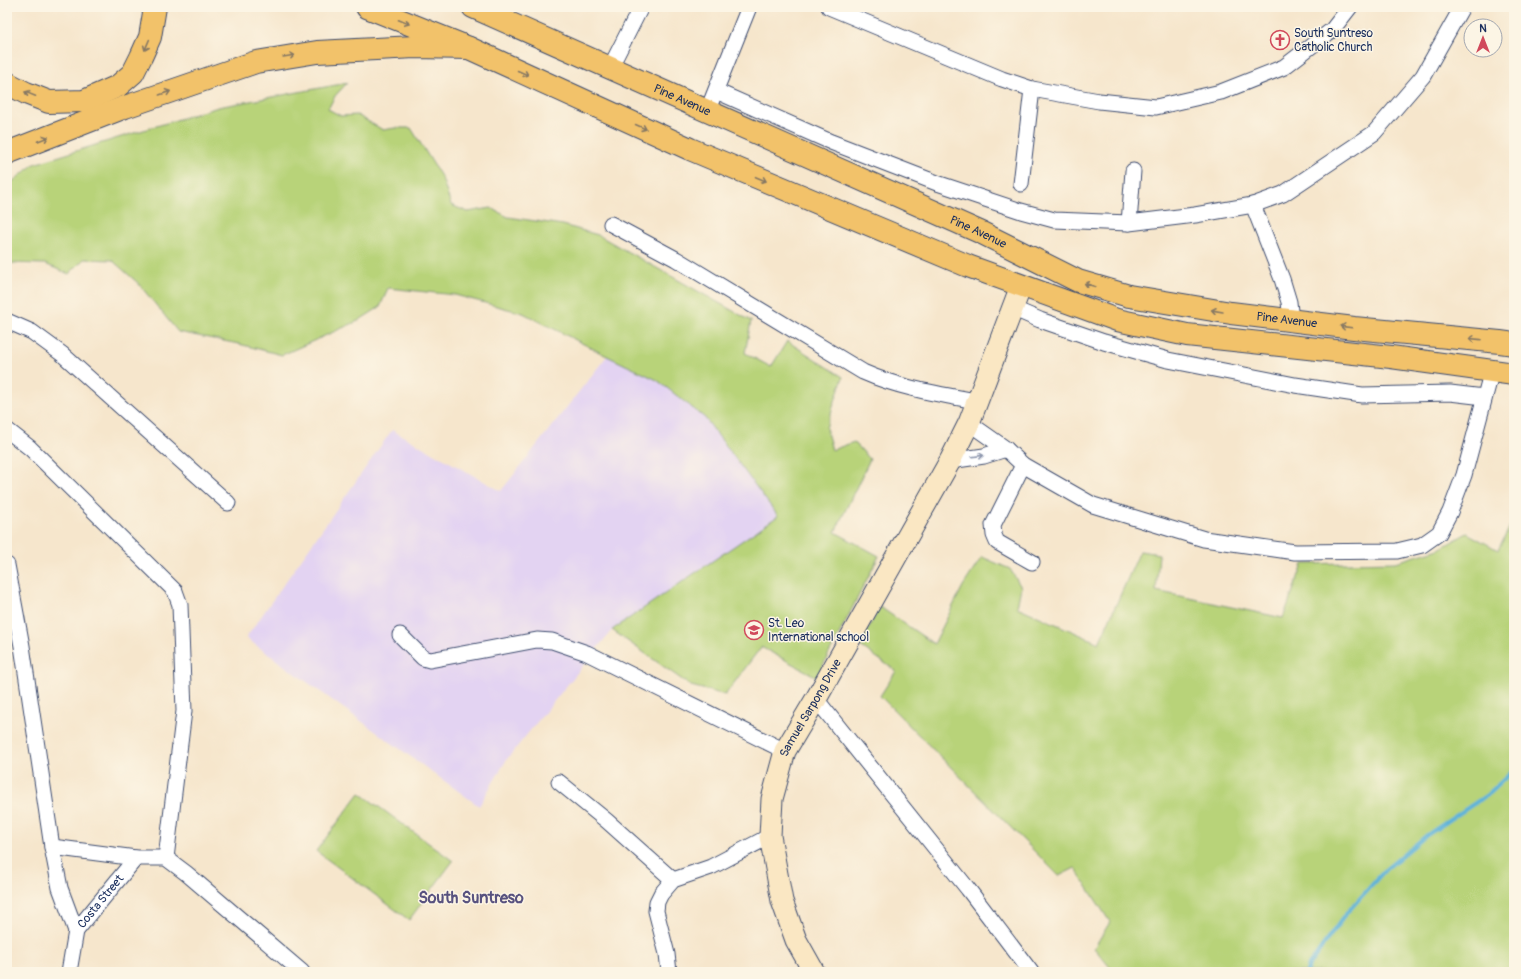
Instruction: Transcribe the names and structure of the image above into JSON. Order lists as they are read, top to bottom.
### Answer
{
  "streets": {
    "main road": ["Pine Avenue"],
    "street": ["Samuel Sarpong Drive", "Costa Street"]
  },
  "districts": ["South Suntreso"],
  "places": {
    "church": ["South Suntreso Catholic Church"],
    "school or university": ["St. Leo International school"]
  },
  "north": "top"
}
